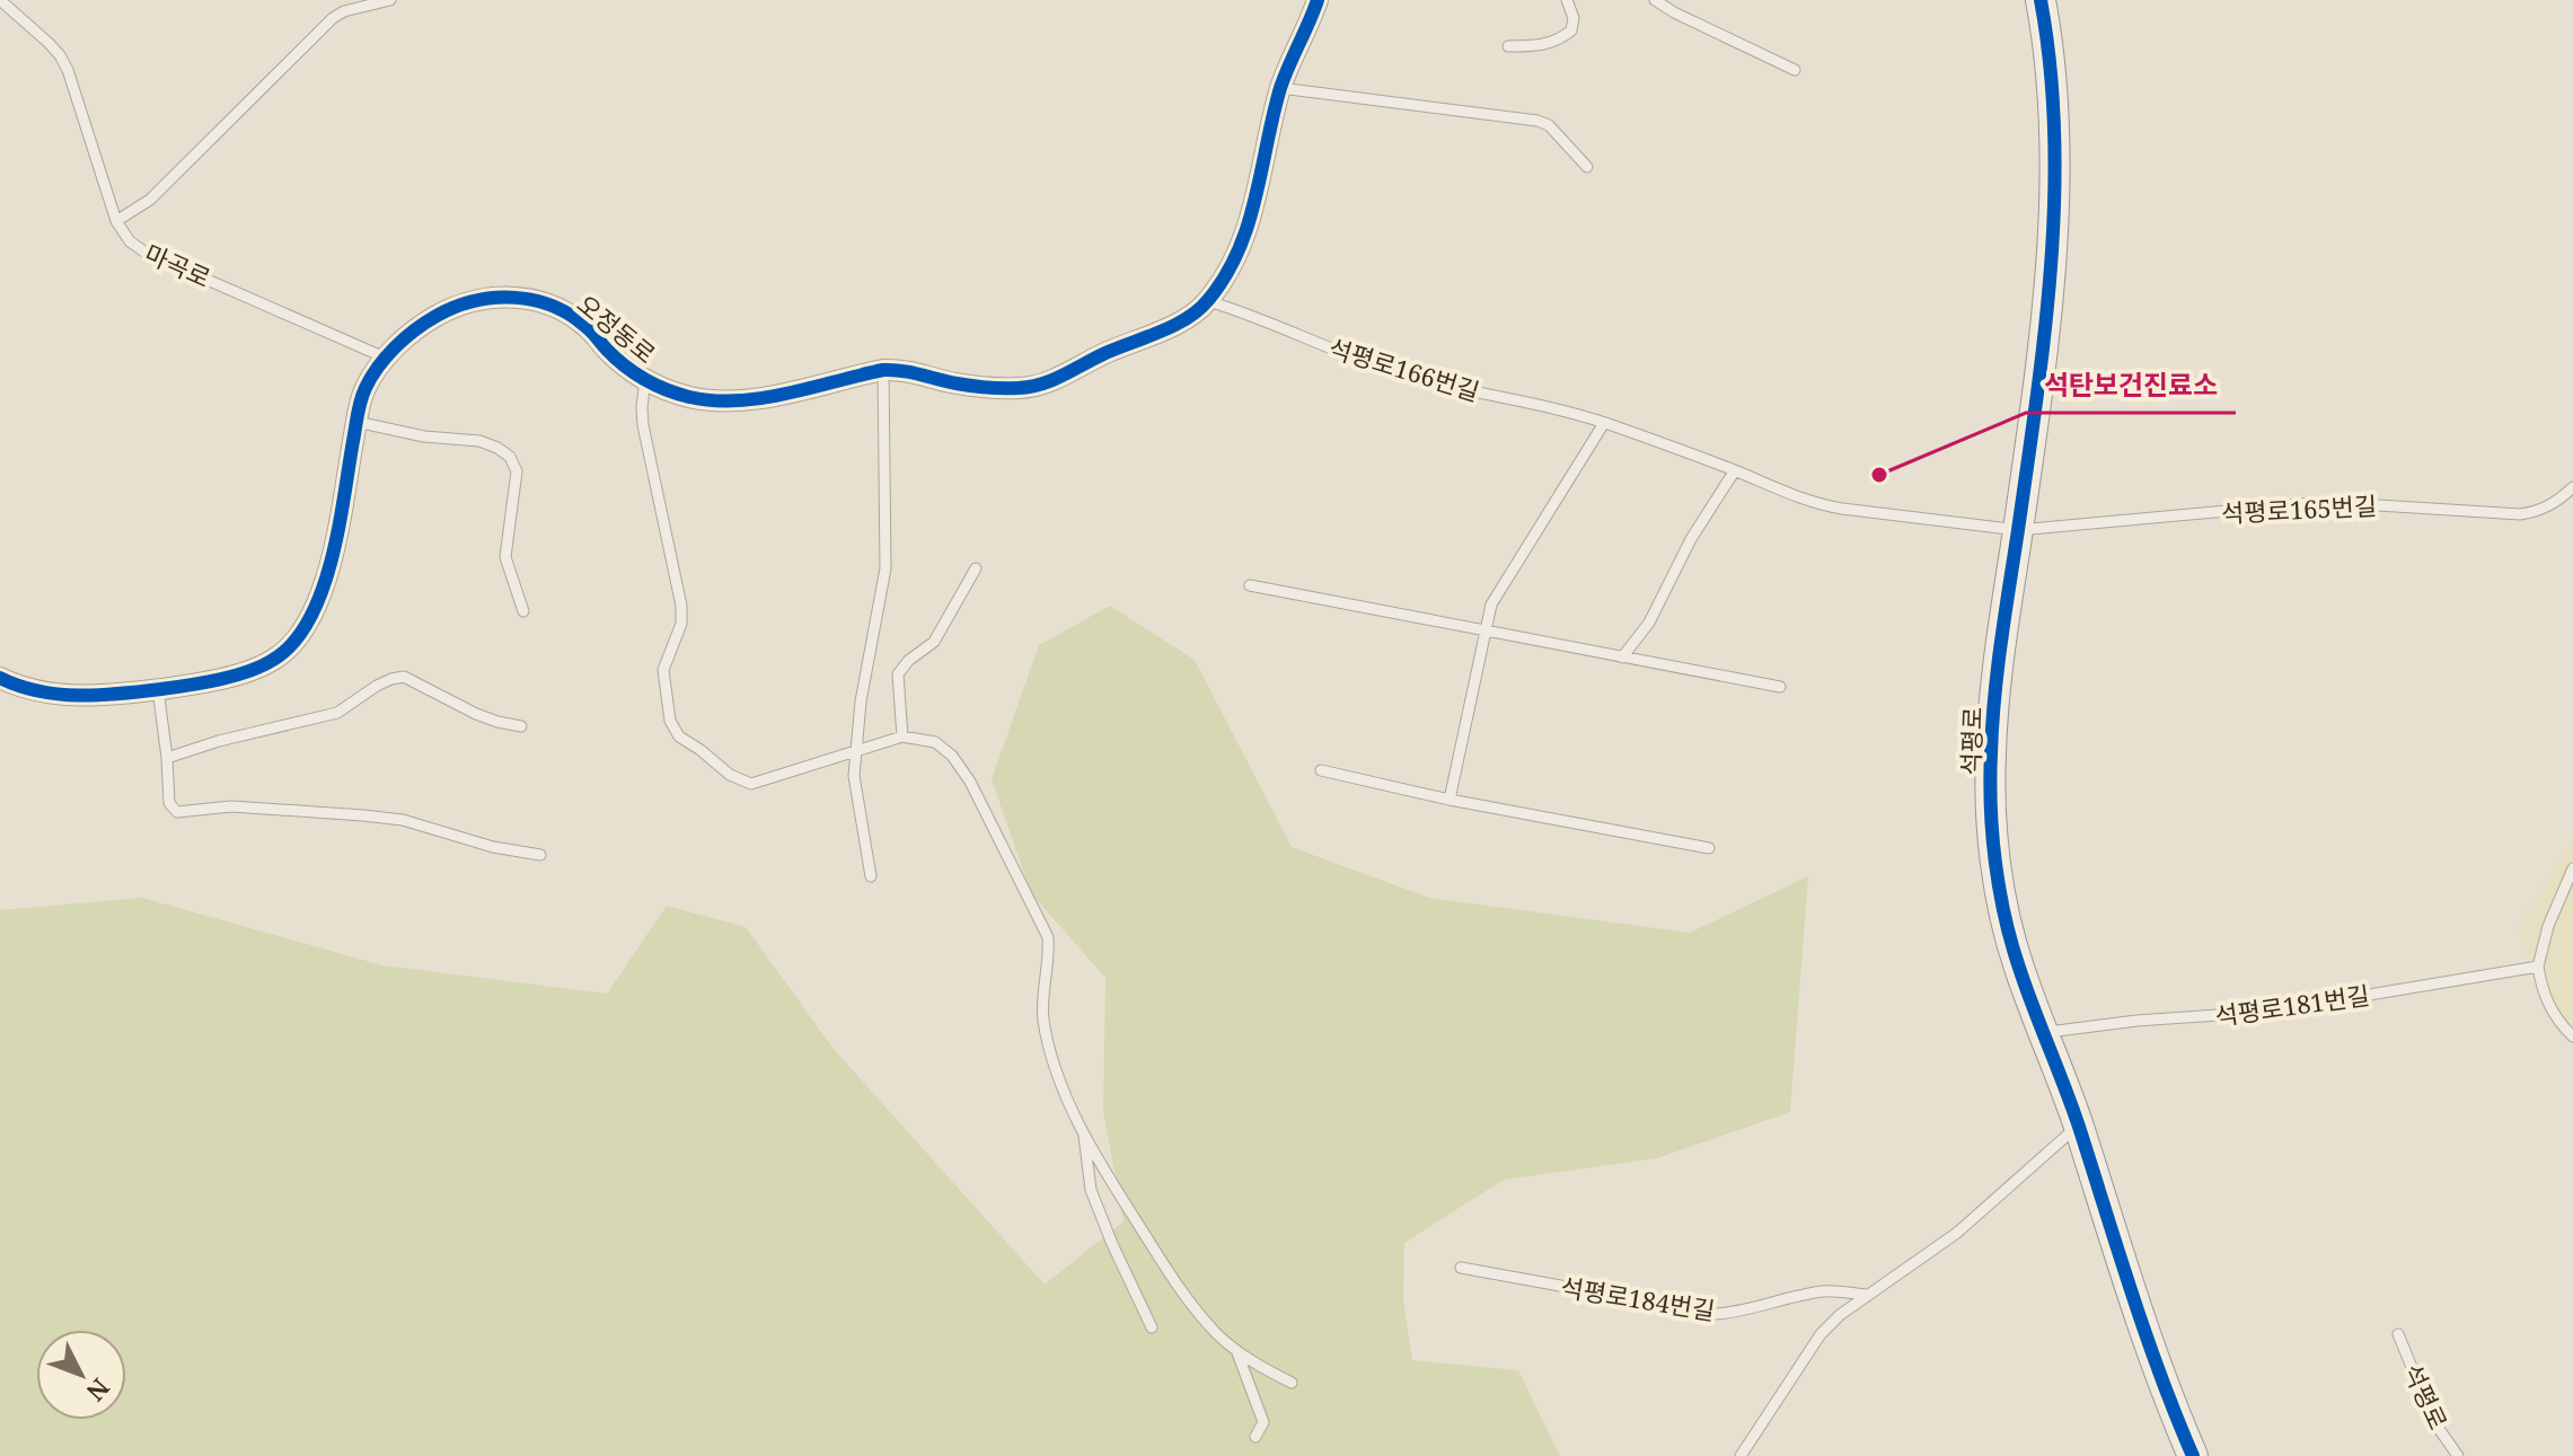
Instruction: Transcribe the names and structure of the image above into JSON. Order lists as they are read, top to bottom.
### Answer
{
  "streets": {
    "street": ["오정동로", "석평로"],
    "lane": [
      "마곡로",
      "석평로166번길",
      "석평로165번길",
      "석평로181번길",
      "석평로184번길"
    ]
  },
  "crossings": [
    ["마곡로", "오정동로"],
    ["오정동로", "석평로166번길"],
    ["석평로166번길", "석평로165번길"],
    ["석평로166번길", "석평로"],
    ["석평로165번길", "석평로"],
    ["석평로", "석평로181번길"]
  ],
  "places": ["석탄보건진료소"],
  "north": "bottom right"
}
